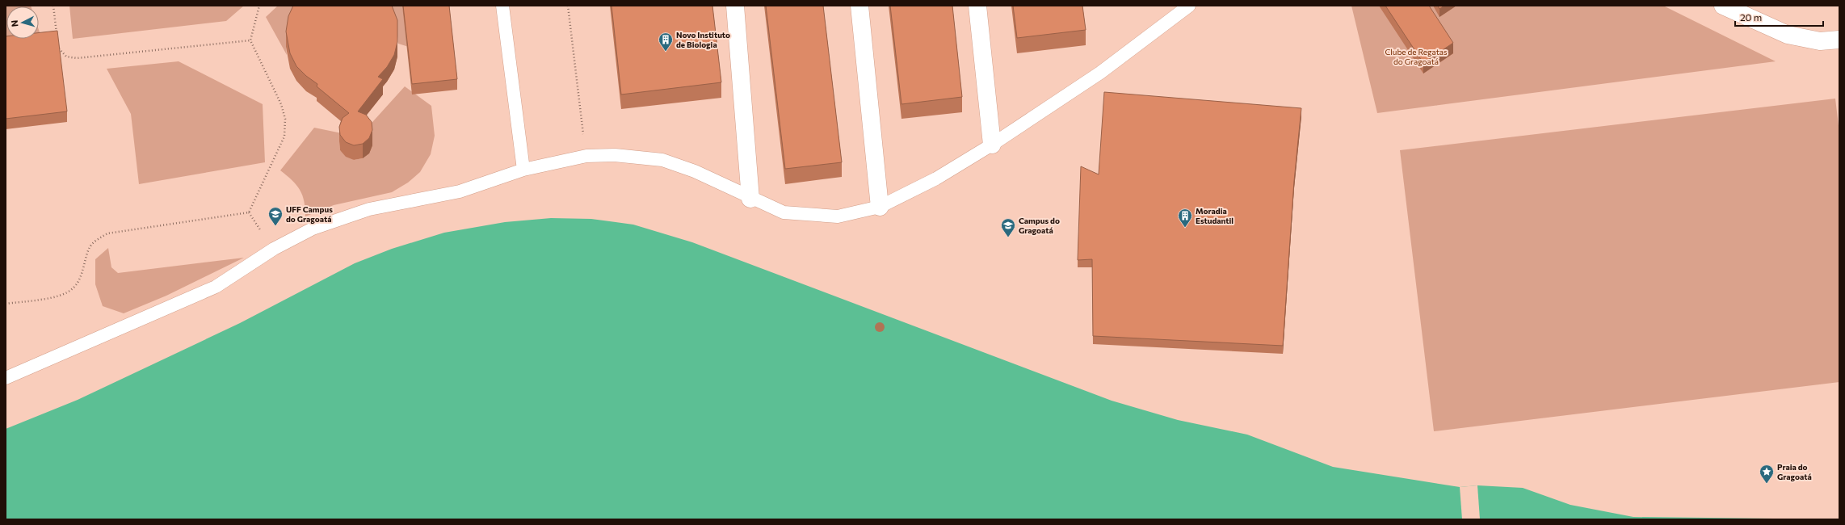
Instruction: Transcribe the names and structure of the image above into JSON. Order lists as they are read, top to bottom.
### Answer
{
  "parks": ["Clube de Regatas do Gragoatá"],
  "places": {
    "building": ["Novo Instituto de Biologia", "Moradia Estudantil"],
    "school or university": ["UFF Campus do Gragoatá", "Campus do Gragoatá"],
    "place": ["Praia do Gragoatá"]
  },
  "scale_bar": "20 m",
  "north": "left"
}
